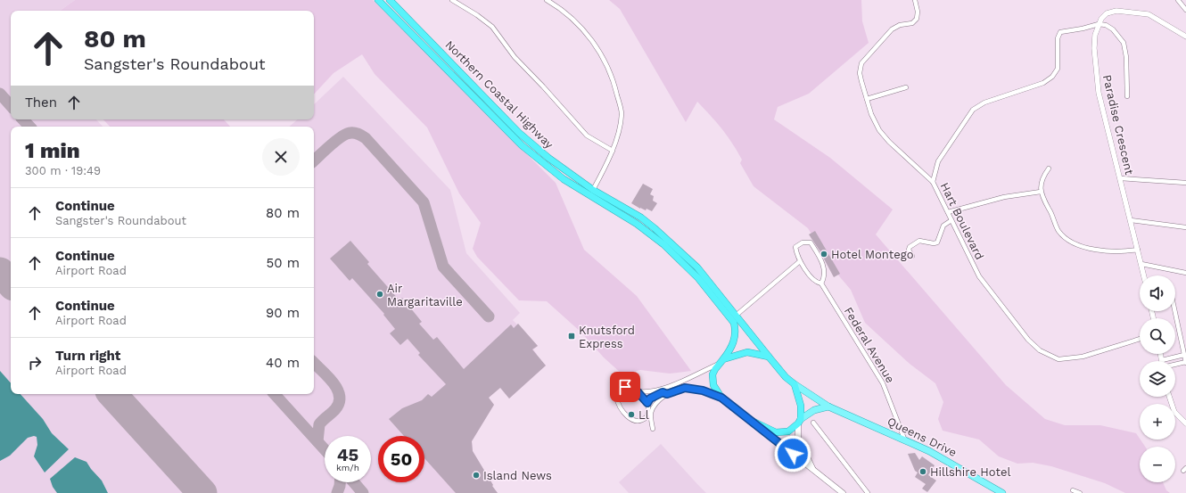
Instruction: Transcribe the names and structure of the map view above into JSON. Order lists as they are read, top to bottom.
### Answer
{
  "streets": {
    "highway": ["Northern Coastal Highway"],
    "main road": ["Queens Drive"],
    "street": ["Paradise Crescent", "Hart Boulevard", "Federal Avenue"]
  },
  "crossings": [
    ["Northern Coastal Highway", "Queens Drive"],
    ["Federal Avenue", "Queens Drive"]
  ],
  "places": {
    "other": [
      "Hotel Montego",
      "Air Margaritaville",
      "Ll",
      "Hillshire Hotel",
      "Island News"
    ],
    "transit": ["Knutsford Express"]
  },
  "page": {
    "turn": ["80 m", "Sangster's Roundabout"],
    "then": "Then",
    "heading": ["1 min", "300 m · 19:49"],
    "list": [
      {
        "name": "Continue",
        "note": "Sangster's Roundabout",
        "value": "80 m"
      },
      {
        "name": "Continue",
        "note": "Airport Road",
        "value": "50 m"
      },
      {
        "name": "Continue",
        "note": "Airport Road",
        "value": "90 m"
      },
      {
        "name": "Turn right",
        "note": "Airport Road",
        "value": "40 m"
      }
    ],
    "map_buttons": ["+", "−"],
    "speed": "45 km/h",
    "limit": "50"
  }
}
